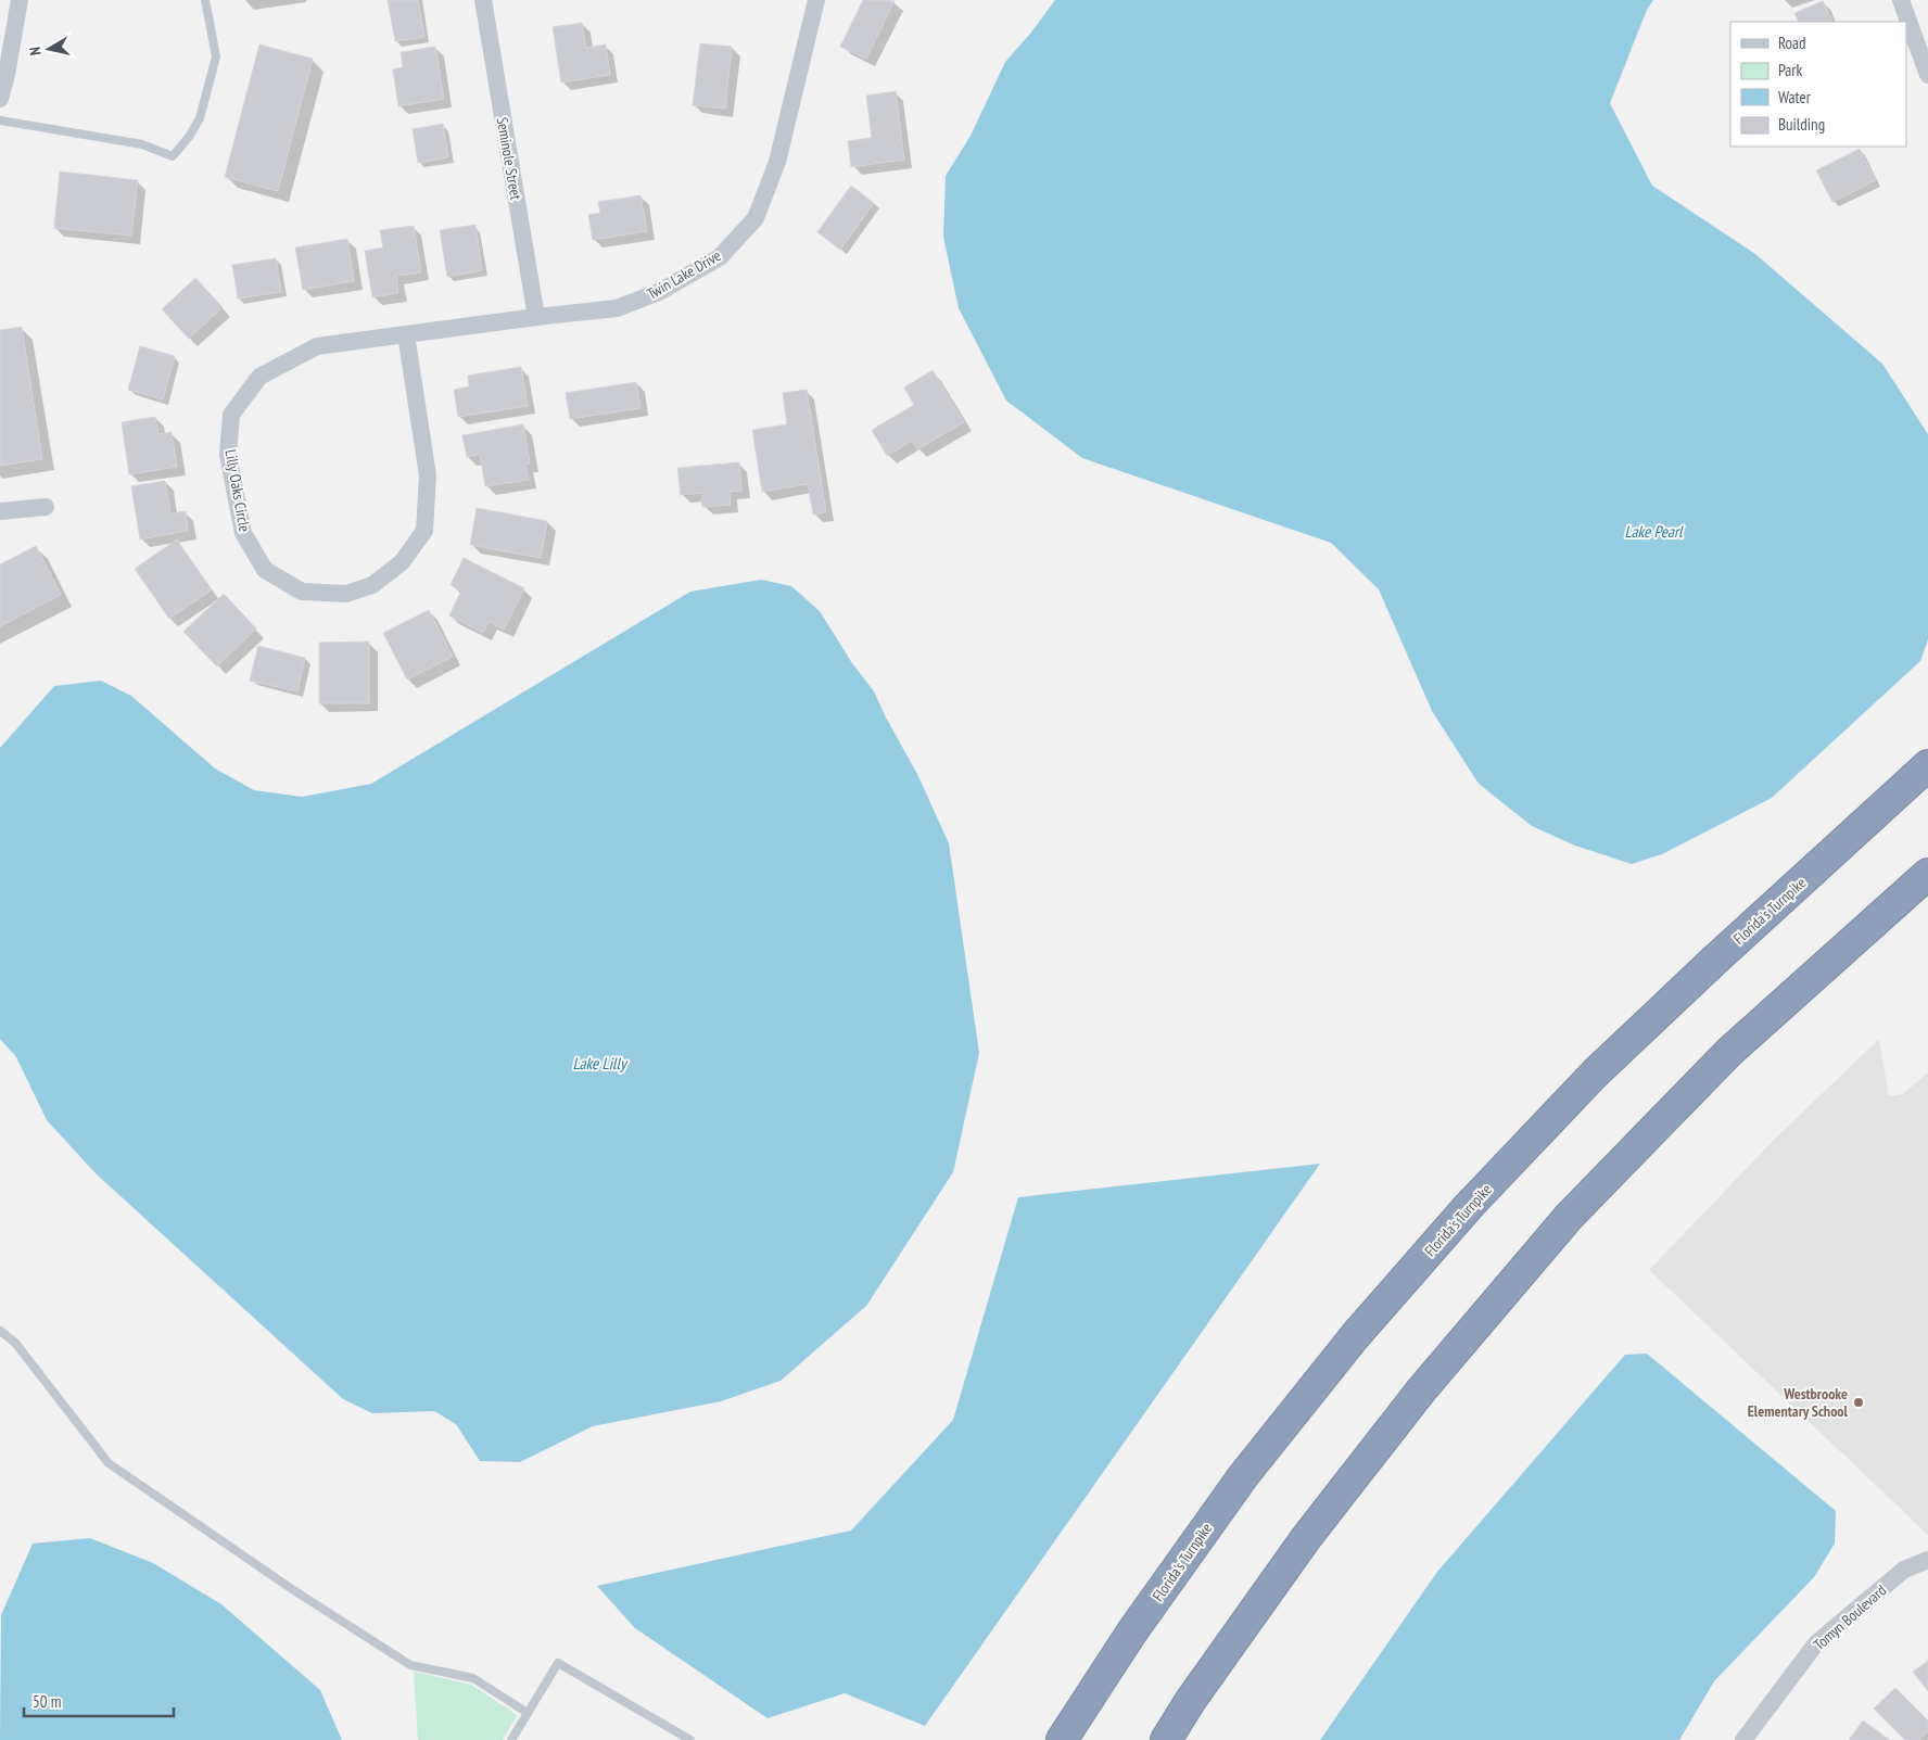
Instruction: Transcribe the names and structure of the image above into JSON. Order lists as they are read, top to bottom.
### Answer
{
  "streets": {
    "highway": ["Florida's Turnpike"],
    "street": [
      "Seminole Street",
      "Twin Lake Drive",
      "Lilly Oaks Circle",
      "Tomyn Boulevard"
    ]
  },
  "crossings": [
    ["Seminole Street", "Twin Lake Drive"],
    ["Seminole Street", "Lilly Oaks Circle"],
    ["Twin Lake Drive", "Lilly Oaks Circle"]
  ],
  "water": ["Lake Pearl", "Lake Lilly"],
  "places": ["Westbrooke Elementary School"],
  "legend": [
    "Road",
    "Park",
    "Water",
    "Building"
  ],
  "scale_bar": "50 m",
  "north": "left"
}
